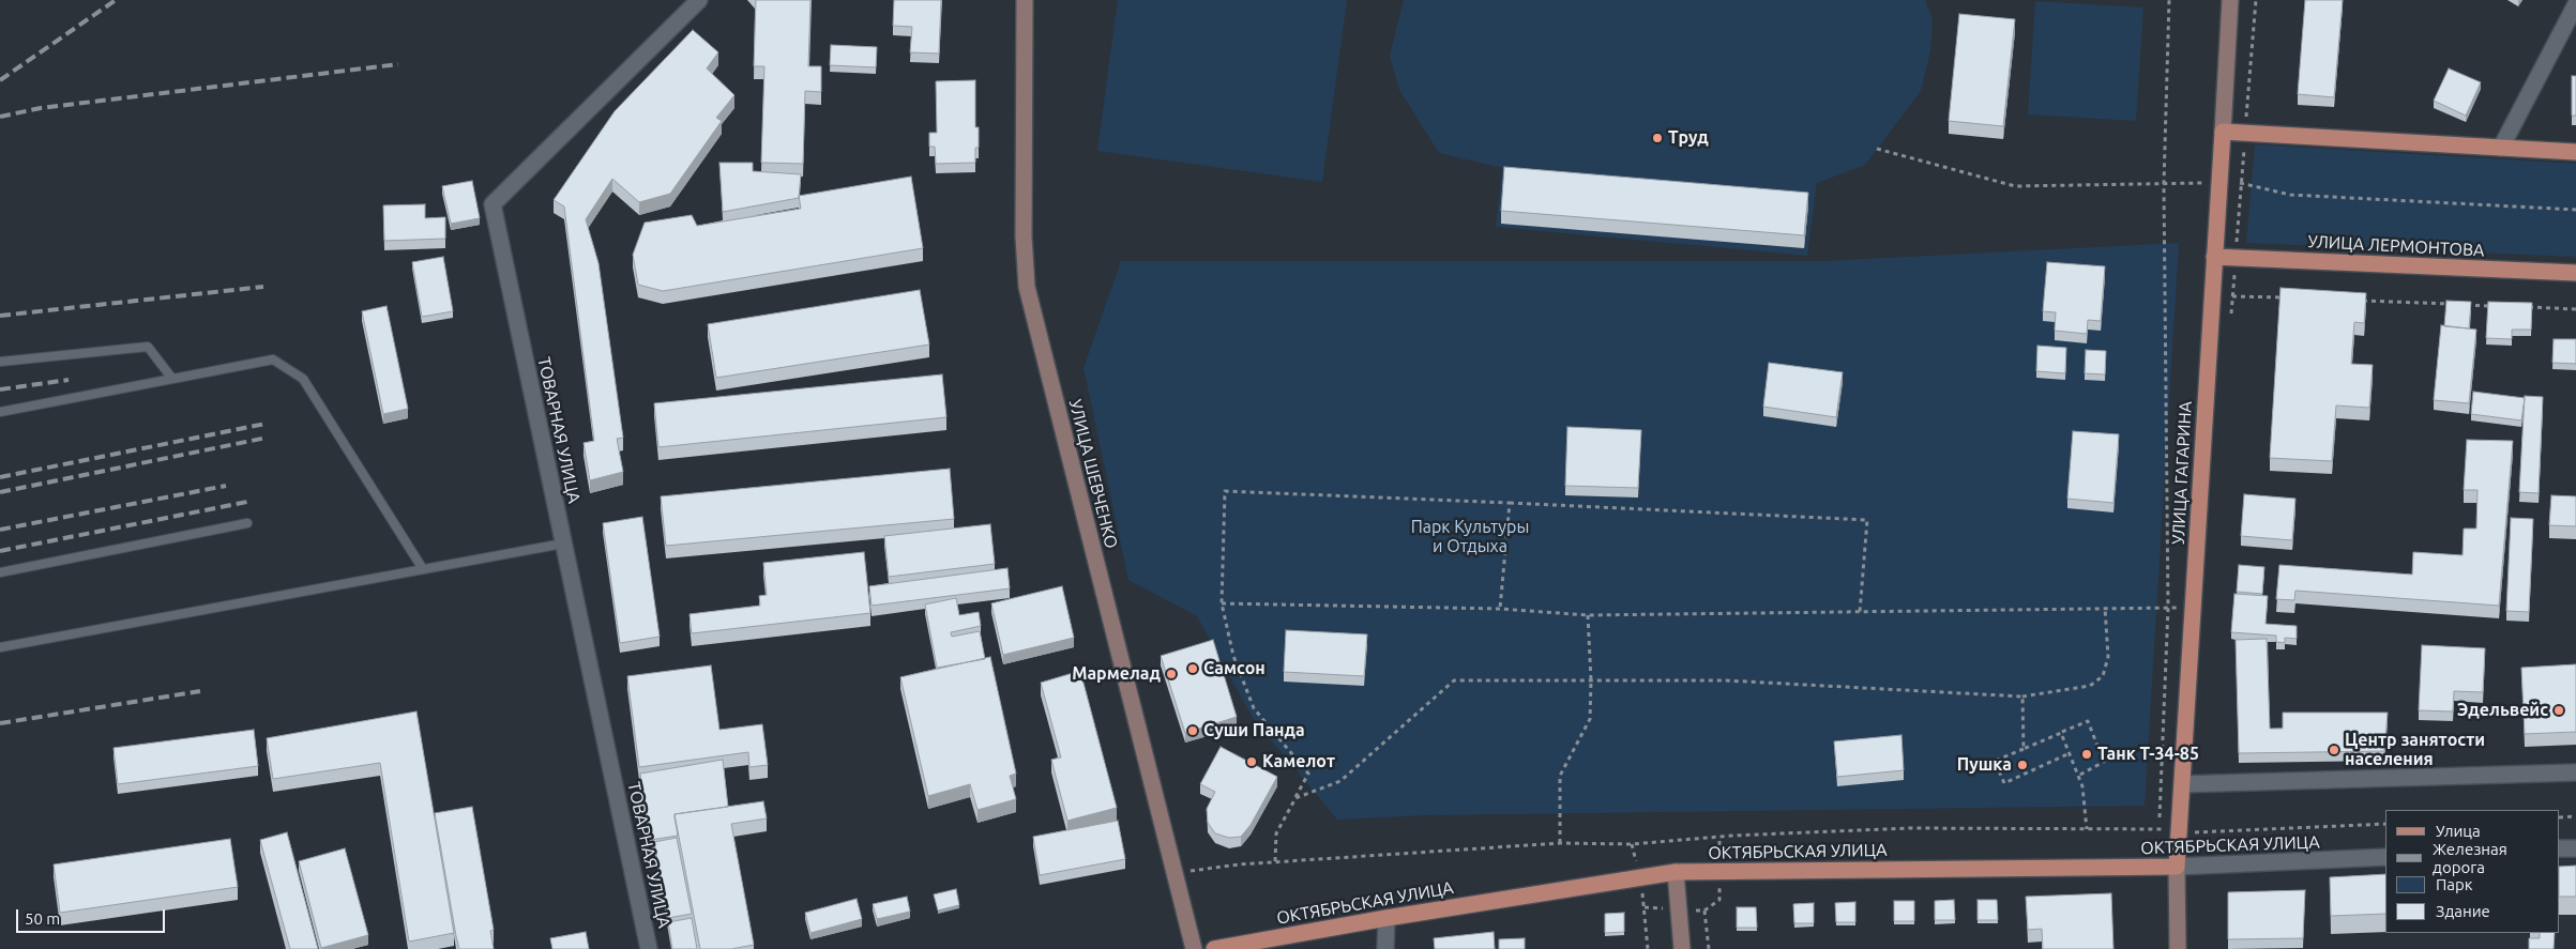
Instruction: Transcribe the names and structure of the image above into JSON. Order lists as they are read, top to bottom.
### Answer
{
  "streets": {
    "main road": ["УЛИЦА ЛЕРМОНТОВА", "УЛИЦА ГАГАРИНА", "ОКТЯБРЬСКАЯ УЛИЦА"],
    "street": ["ТОВАРНАЯ УЛИЦА", "УЛИЦА ШЕВЧЕНКО"]
  },
  "crossings": [
    ["УЛИЦА ЛЕРМОНТОВА", "УЛИЦА ГАГАРИНА"],
    ["УЛИЦА ГАГАРИНА", "ОКТЯБРЬСКАЯ УЛИЦА"]
  ],
  "parks": ["Парк Культуры и Отдыха"],
  "places": [
    "Труд",
    "Самсон",
    "Мармелад",
    "Эдельвейс",
    "Суши Панда",
    "Центр занятости населения",
    "Танк Т-34-85",
    "Камелот",
    "Пушка"
  ],
  "legend": [
    "Улица",
    "Железная дорога",
    "Парк",
    "Здание"
  ],
  "scale_bar": "50 m"
}
